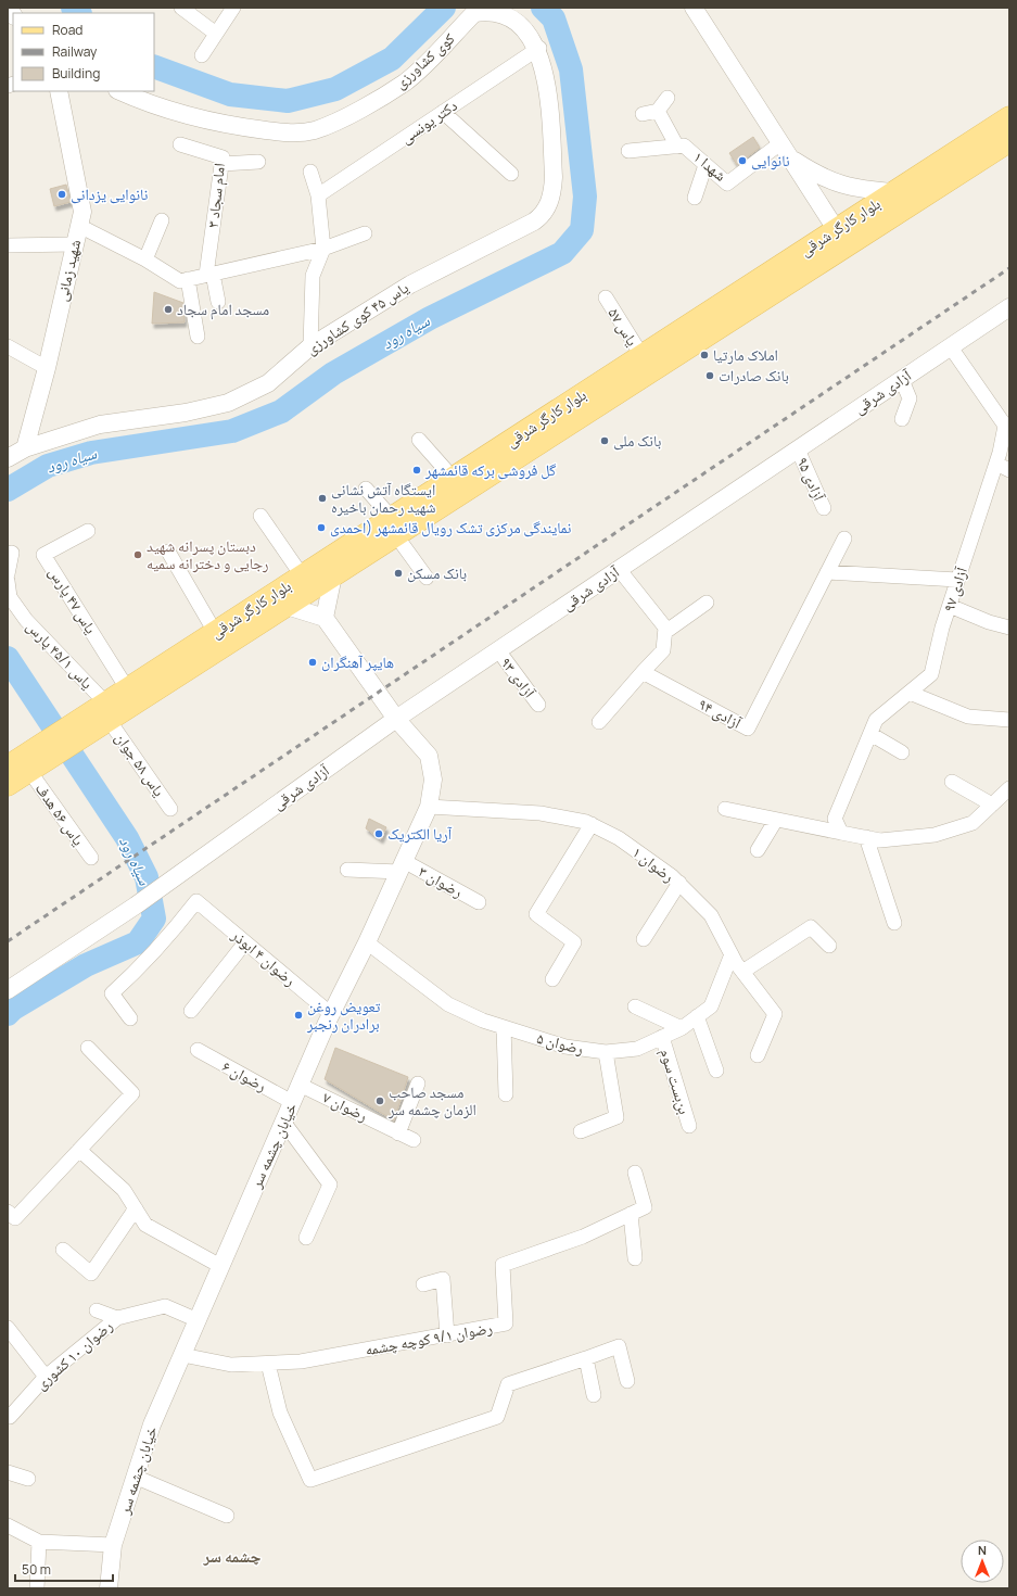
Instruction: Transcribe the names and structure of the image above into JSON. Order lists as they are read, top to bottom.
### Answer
{
  "streets": {
    "main road": ["بلوار کارگر شرقی"],
    "street": [
      "کوی کشاورزی",
      "دکتر یونسی",
      "شهدا ۱",
      "امام سجاد ۳",
      "شهید زمانی",
      "یاس ۴۵ کوی کشاورزی",
      "یاس ۵۷",
      "آزادی شرقی",
      "آزادی ۹۵",
      "آزادی ۹۷",
      "یاس ۴۷ پارس",
      "یاس ۴۵/۱ پارس",
      "آزادی ۹۳",
      "آزادی ۹۴",
      "یاس ۵۸ جوان",
      "یاس ۵۶ هدف",
      "رضوان ۱",
      "رضوان ۳",
      "رضوان ۴ ابوذر",
      "رضوان ۵",
      "رضوان ۶",
      "بن‌بست سوم",
      "رضوان ۷",
      "خیابان چشمه سر",
      "رضوان ۹/۱ کوچه چشمه",
      "رضوان ۱۰ کشوری"
    ]
  },
  "crossings": [
    ["کوی کشاورزی", "دکتر یونسی"],
    ["کوی کشاورزی", "یاس ۴۵ کوی کشاورزی"],
    ["بلوار کارگر شرقی", "یاس ۵۷"],
    ["بلوار کارگر شرقی", "یاس ۴۷ پارس"],
    ["بلوار کارگر شرقی", "یاس ۴۵/۱ پارس"],
    ["بلوار کارگر شرقی", "یاس ۵۸ جوان"],
    ["شهید زمانی", "یاس ۴۵ کوی کشاورزی"],
    ["آزادی شرقی", "آزادی ۹۵"],
    ["آزادی شرقی", "آزادی ۹۷"],
    ["آزادی شرقی", "آزادی ۹۳"],
    ["آزادی شرقی", "خیابان چشمه سر"],
    ["یاس ۴۵/۱ پارس", "یاس ۵۸ جوان"],
    ["رضوان ۱", "رضوان ۵"],
    ["رضوان ۱", "خیابان چشمه سر"],
    ["رضوان ۳", "خیابان چشمه سر"],
    ["رضوان ۴ ابوذر", "خیابان چشمه سر"],
    ["رضوان ۵", "بن‌بست سوم"],
    ["رضوان ۵", "خیابان چشمه سر"],
    ["رضوان ۶", "خیابان چشمه سر"],
    ["رضوان ۷", "خیابان چشمه سر"],
    ["خیابان چشمه سر", "رضوان ۹/۱ کوچه چشمه"],
    ["خیابان چشمه سر", "رضوان ۱۰ کشوری"]
  ],
  "districts": ["چشمه سر"],
  "water": ["سیاه رود"],
  "places": [
    "نانوایی",
    "نانوایی یزدانی",
    "مسجد امام سجاد",
    "املاک مارتیا",
    "بانک صادرات",
    "بانک ملی",
    "گل فروشی برکه قائمشهر",
    "ایستگاه آتش نشانی شهید رحمان باخیره",
    "نمایندگی مرکزی تشک رویال قائمشهر (احمدی",
    "دبستان پسرانه شهید رجایی و دخترانه سمیه",
    "بانک مسکن",
    "هایپر آهنگران",
    "آریا الکتریک",
    "تعویض روغن برادران رنجبر",
    "مسجد صاحب الزمان چشمه سر"
  ],
  "legend": ["Road", "Railway", "Building"],
  "scale_bar": "50 m",
  "north": "top"
}
